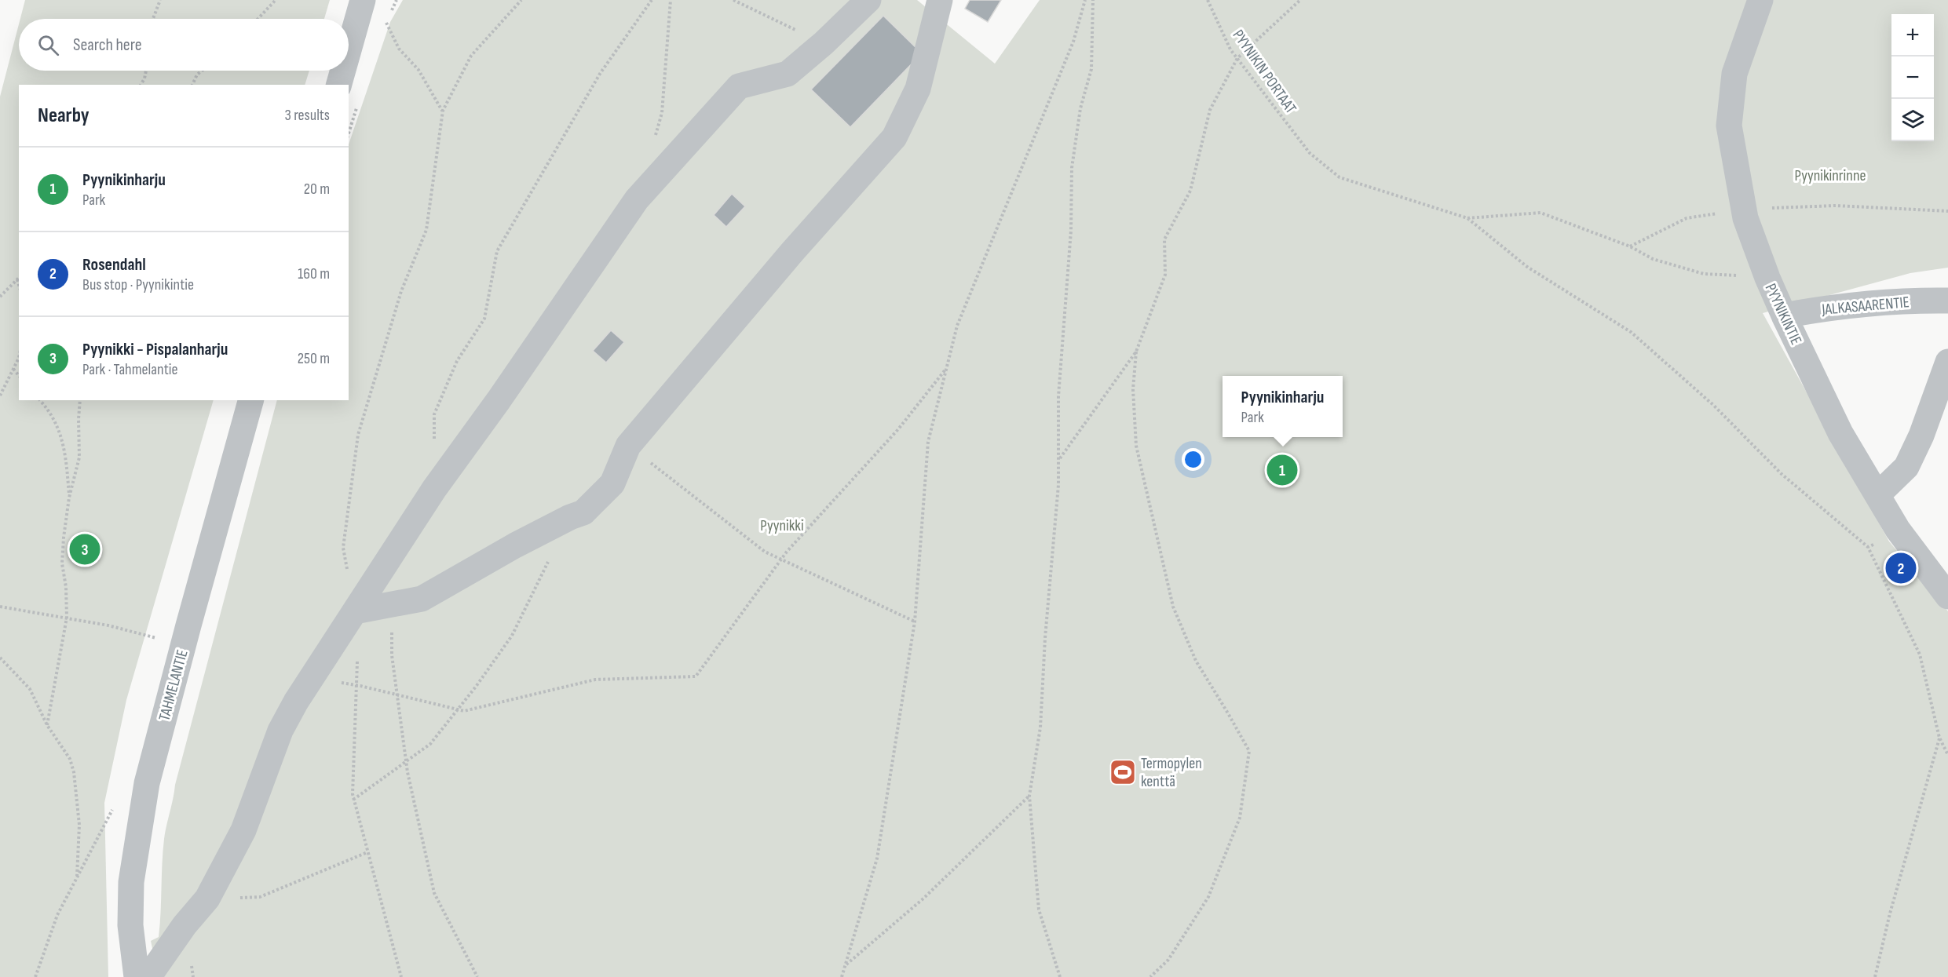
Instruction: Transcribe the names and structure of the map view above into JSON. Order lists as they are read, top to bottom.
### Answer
{
  "streets": {
    "street": ["JALKASAARENTIE", "PYYNIKINTIE", "TAHMELANTIE"],
    "path": ["PYYNIKIN PORTAAT"]
  },
  "crossings": [
    ["JALKASAARENTIE", "PYYNIKINTIE"]
  ],
  "parks": ["Pyynikinrinne", "Pyynikki"],
  "places": {
    "sports": ["Termopylen kenttä"]
  },
  "page": {
    "map_buttons": ["+", "−"],
    "search": "Search here",
    "heading": ["Nearby", "3 results"],
    "list": [
      {
        "mark": "1",
        "name": "Pyynikinharju",
        "note": "Park",
        "value": "20 m"
      },
      {
        "mark": "2",
        "name": "Rosendahl",
        "note": "Bus stop · Pyynikintie",
        "value": "160 m"
      },
      {
        "mark": "3",
        "name": "Pyynikki - Pispalanharju",
        "note": "Park · Tahmelantie",
        "value": "250 m"
      }
    ],
    "popup": ["Pyynikinharju", "Park"],
    "pins": ["1", "3", "2"]
  }
}
